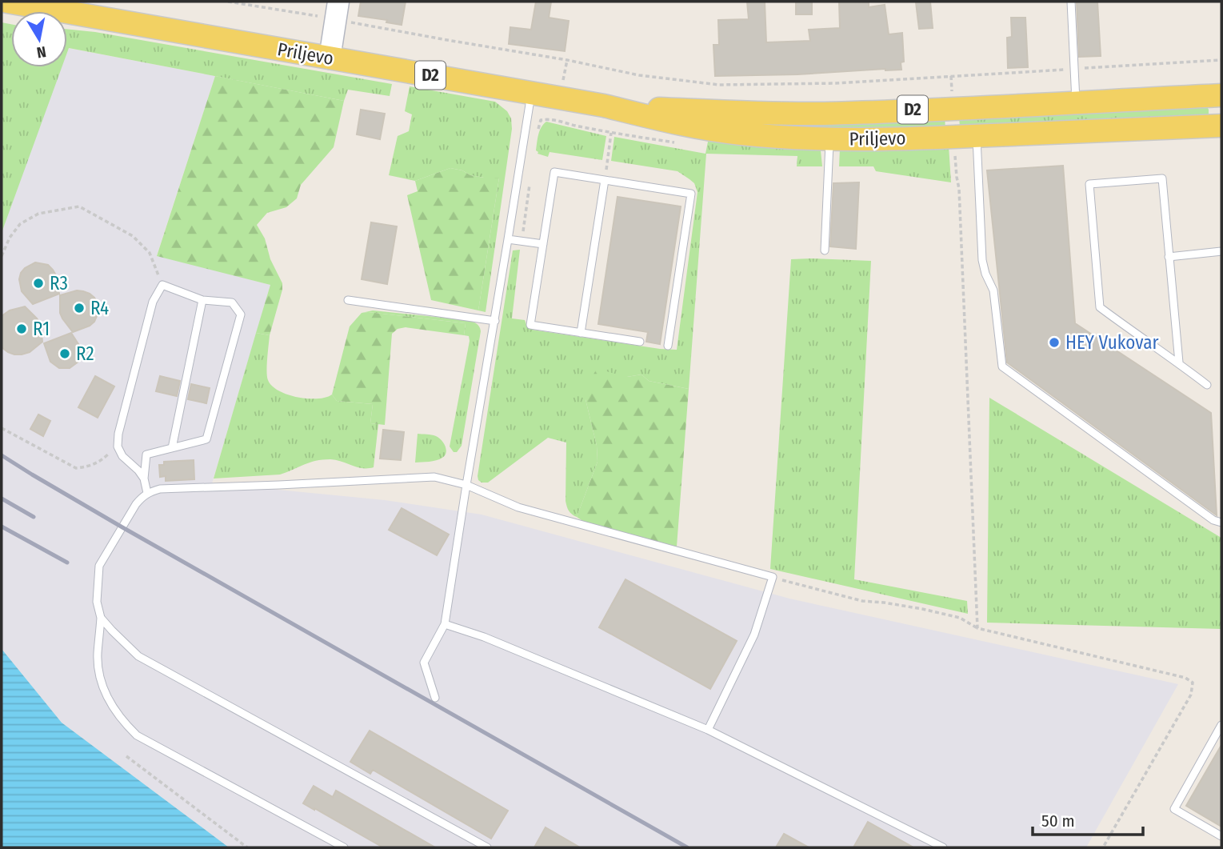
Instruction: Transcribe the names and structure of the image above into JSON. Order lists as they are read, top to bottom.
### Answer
{
  "streets": {
    "main road": ["Priljevo", "D2"]
  },
  "places": [
    "R3",
    "R4",
    "R1",
    "HEY Vukovar",
    "R2"
  ],
  "scale_bar": "50 m",
  "north": "bottom"
}
